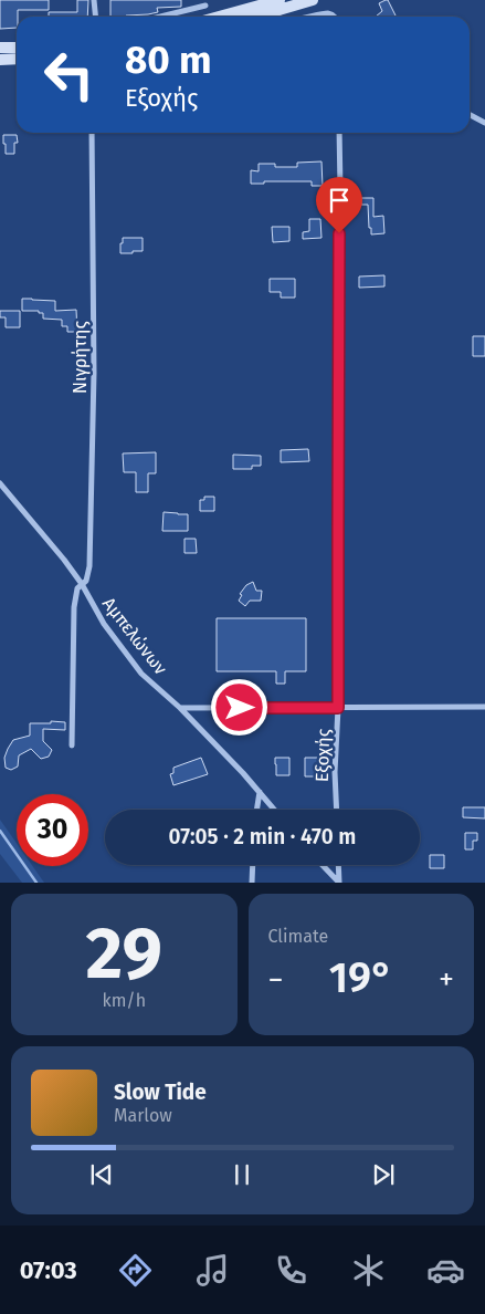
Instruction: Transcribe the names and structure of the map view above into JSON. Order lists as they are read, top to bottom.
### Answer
{
  "streets": {
    "street": ["Νιγρήτης", "Αμπελώνων", "Εξοχής"]
  },
  "crossings": [
    ["Νιγρήτης", "Αμπελώνων"]
  ],
  "page": {
    "turn": ["80 m", "Εξοχής"],
    "limit": "30",
    "trip": "07:05 · 2 min · 470 m",
    "tile": [
      ["29", "km/h"],
      "Climate"
    ],
    "heat": ["−", "19°", "+"],
    "song": ["Slow Tide", "Marlow"],
    "tabs": "07:03"
  }
}
